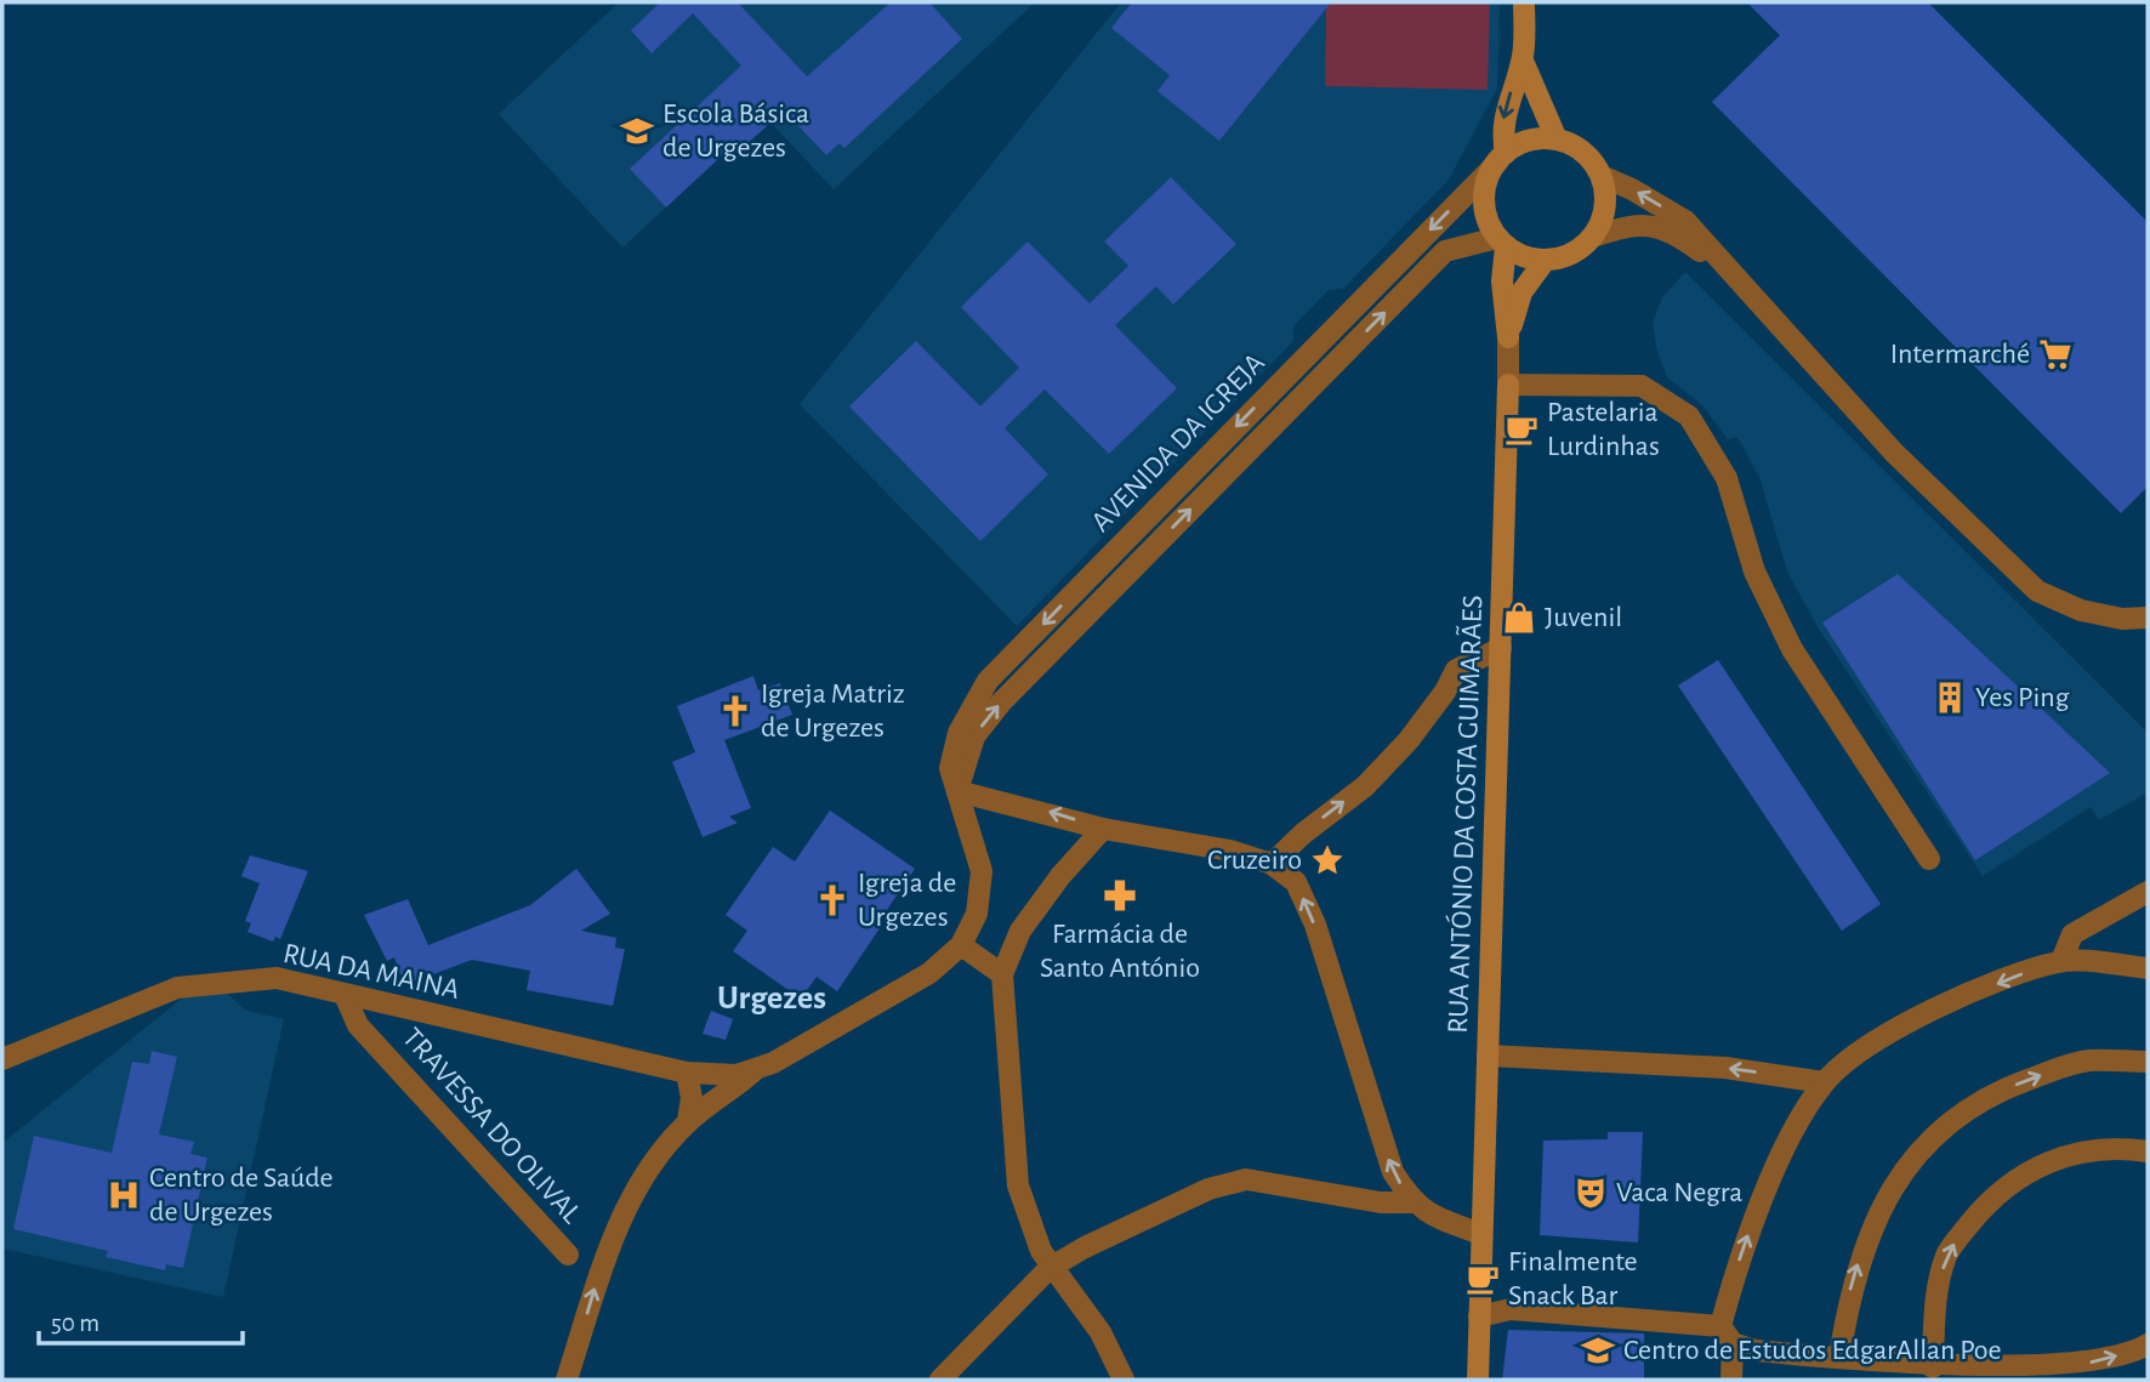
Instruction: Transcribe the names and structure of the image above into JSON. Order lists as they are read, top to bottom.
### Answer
{
  "streets": {
    "main road": ["RUA ANTÓNIO DA COSTA GUIMARÃES"],
    "street": ["AVENIDA DA IGREJA", "RUA DA MAINA", "TRAVESSA DO OLIVAL"]
  },
  "crossings": [
    ["AVENIDA DA IGREJA", "RUA ANTÓNIO DA COSTA GUIMARÃES"],
    ["AVENIDA DA IGREJA", "RUA DA MAINA"],
    ["RUA DA MAINA", "TRAVESSA DO OLIVAL"]
  ],
  "districts": ["Urgezes"],
  "places": {
    "school or university": ["Escola Básica de Urgezes", "Centro de Estudos EdgarAllan Poe"],
    "supermarket": ["Intermarché"],
    "cafe": ["Pastelaria Lurdinhas", "Finalmente Snack Bar"],
    "shop": ["Juvenil"],
    "building": ["Yes Ping"],
    "church": ["Igreja Matriz de Urgezes", "Igreja de Urgezes"],
    "place": ["Cruzeiro"],
    "pharmacy": ["Farmácia de Santo António"],
    "theatre": ["Vaca Negra"],
    "hospital": ["Centro de Saúde de Urgezes"]
  },
  "scale_bar": "50 m"
}
